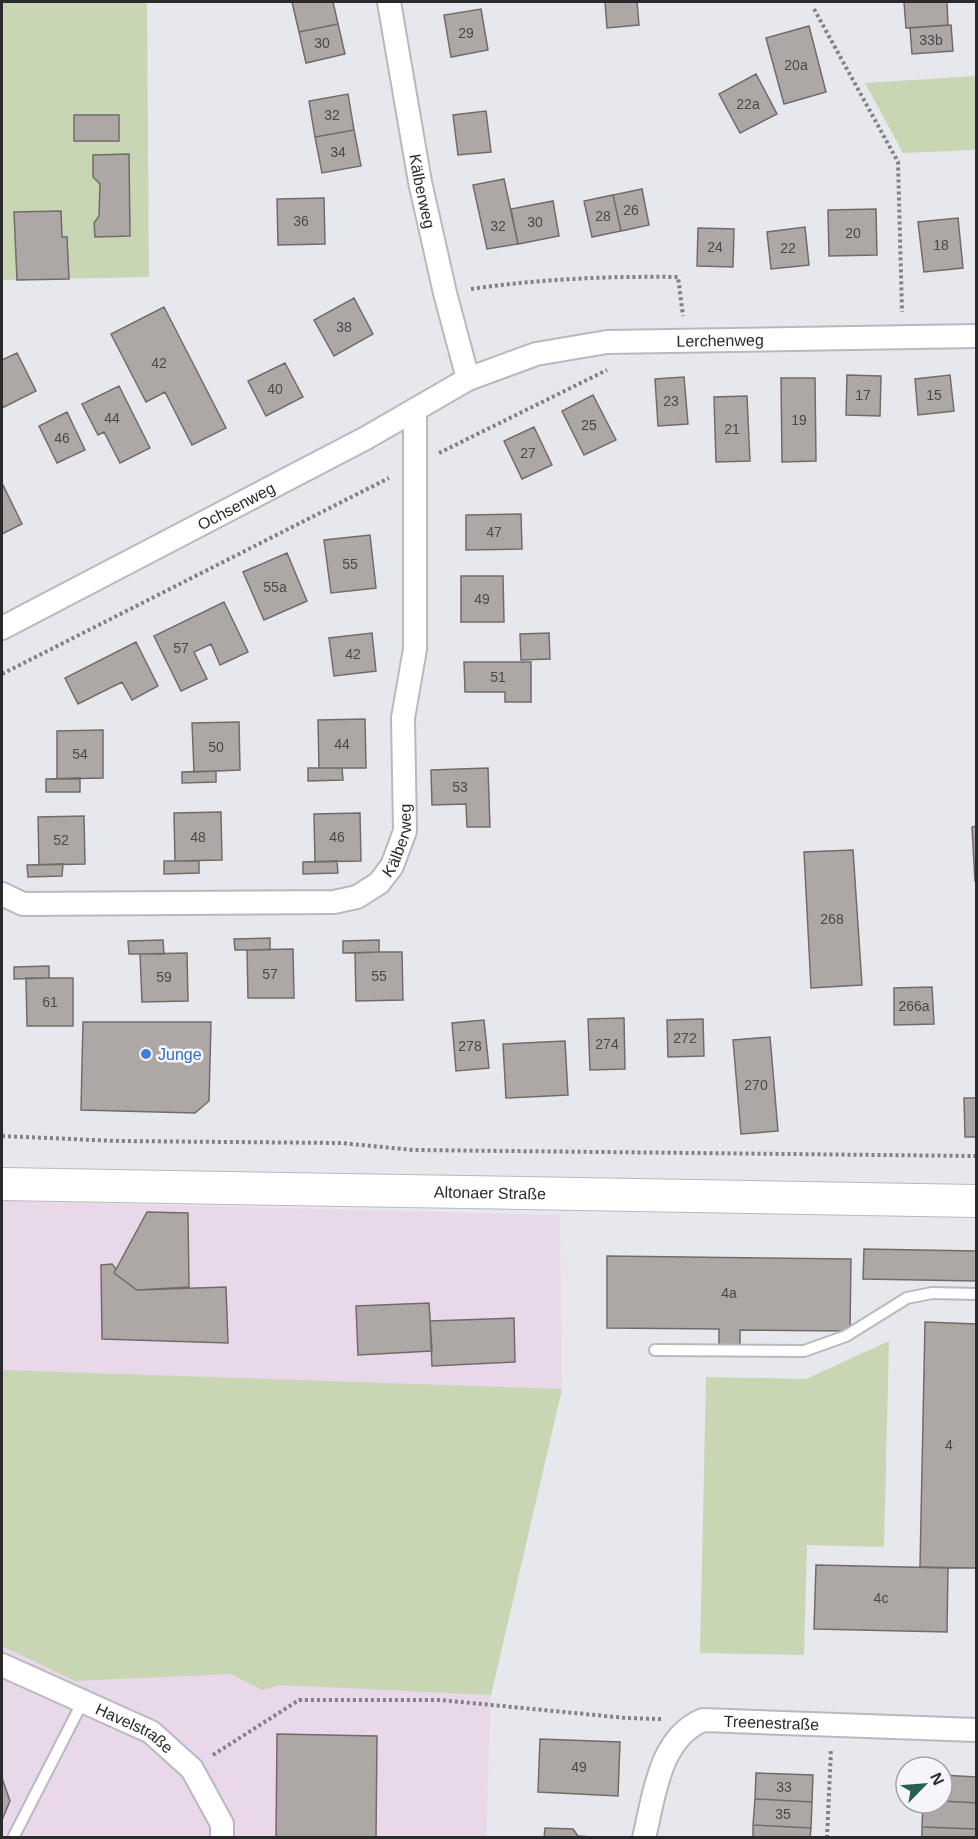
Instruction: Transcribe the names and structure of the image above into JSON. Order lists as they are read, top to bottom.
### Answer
{
  "streets": {
    "main road": ["Altonaer Straße"],
    "street": [
      "Kälberweg",
      "Lerchenweg",
      "Ochsenweg",
      "Treenestraße",
      "Havelstraße"
    ]
  },
  "crossings": [
    ["Kälberweg", "Lerchenweg"],
    ["Kälberweg", "Ochsenweg"],
    ["Lerchenweg", "Ochsenweg"]
  ],
  "places": ["Junge"],
  "house_numbers": [
    "29",
    "33b",
    "30",
    "20a",
    "22a",
    "32",
    "34",
    "26",
    "28",
    "36",
    "30",
    "32",
    "20",
    "18",
    "24",
    "22",
    "38",
    "42",
    "40",
    "17",
    "15",
    "23",
    "44",
    "19",
    "25",
    "21",
    "46",
    "27",
    "47",
    "55",
    "55a",
    "49",
    "57",
    "42",
    "51",
    "44",
    "50",
    "54",
    "53",
    "48",
    "46",
    "52",
    "268",
    "57",
    "55",
    "59",
    "61",
    "266a",
    "272",
    "274",
    "278",
    "270",
    "4a",
    "4",
    "4c",
    "49",
    "33",
    "35"
  ],
  "north": "top right"
}
